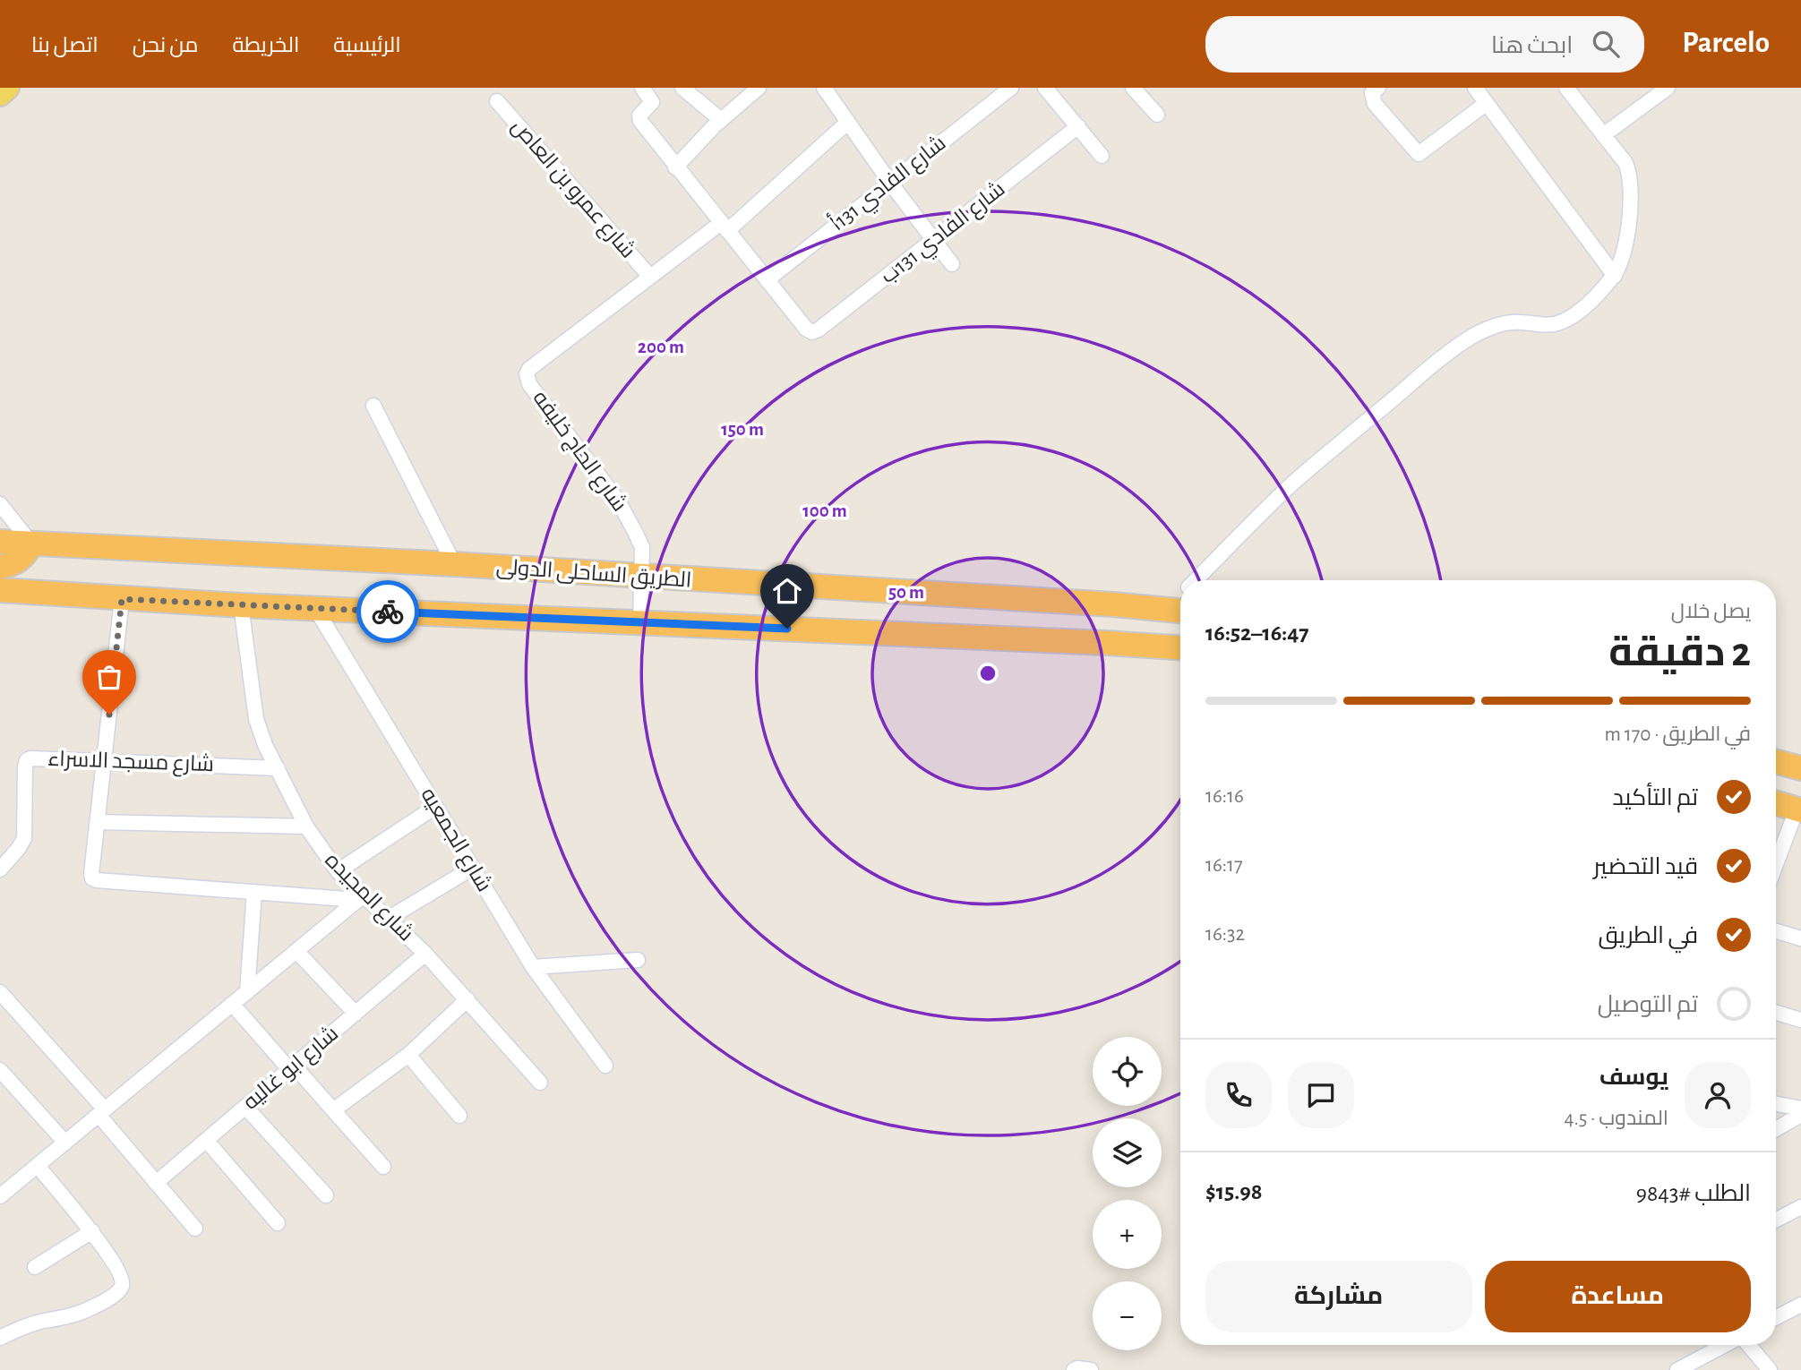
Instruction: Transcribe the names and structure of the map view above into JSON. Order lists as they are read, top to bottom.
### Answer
{
  "streets": {
    "highway": ["الطريق الساحلى الدولى"],
    "street": [
      "شارع الفادي 131أ",
      "شارع عمرو بن العاص",
      "شارع الفادي 131ب",
      "شارع الحاج خليفه",
      "شارع مسجد الاسراء",
      "شارع الجمعيه",
      "شارع المجيده",
      "شارع ابو غاليه"
    ]
  },
  "crossings": [
    ["شارع الفادي 131أ", "شارع الفادي 131ب"],
    ["شارع عمرو بن العاص", "شارع الحاج خليفه"],
    ["شارع الحاج خليفه", "الطريق الساحلى الدولى"],
    ["الطريق الساحلى الدولى", "شارع الجمعيه"],
    ["الطريق الساحلى الدولى", "شارع المجيده"],
    ["شارع مسجد الاسراء", "شارع المجيده"],
    ["شارع المجيده", "شارع ابو غاليه"]
  ],
  "page": {
    "header": "Parcelo",
    "search": "ابحث هنا",
    "nav": [
      "الرئيسية",
      "الخريطة",
      "من نحن",
      "اتصل بنا"
    ],
    "heading": ["2 دقيقة", "يصل خلال", "16:47–16:52"],
    "panel": [
      "يوسف",
      "المندوب · 4.5",
      "الطلب #9843",
      "$15.98"
    ],
    "bar": "في الطريق · 170 m",
    "list": [
      ["تم التأكيد", "16:16"],
      ["قيد التحضير", "16:17"],
      ["في الطريق", "16:32"],
      "تم التوصيل"
    ],
    "map_buttons": ["+", "−"],
    "buttons": ["مساعدة", "مشاركة"]
  },
  "rings": [
    "200 m",
    "150 m",
    "100 m",
    "50 m"
  ]
}
